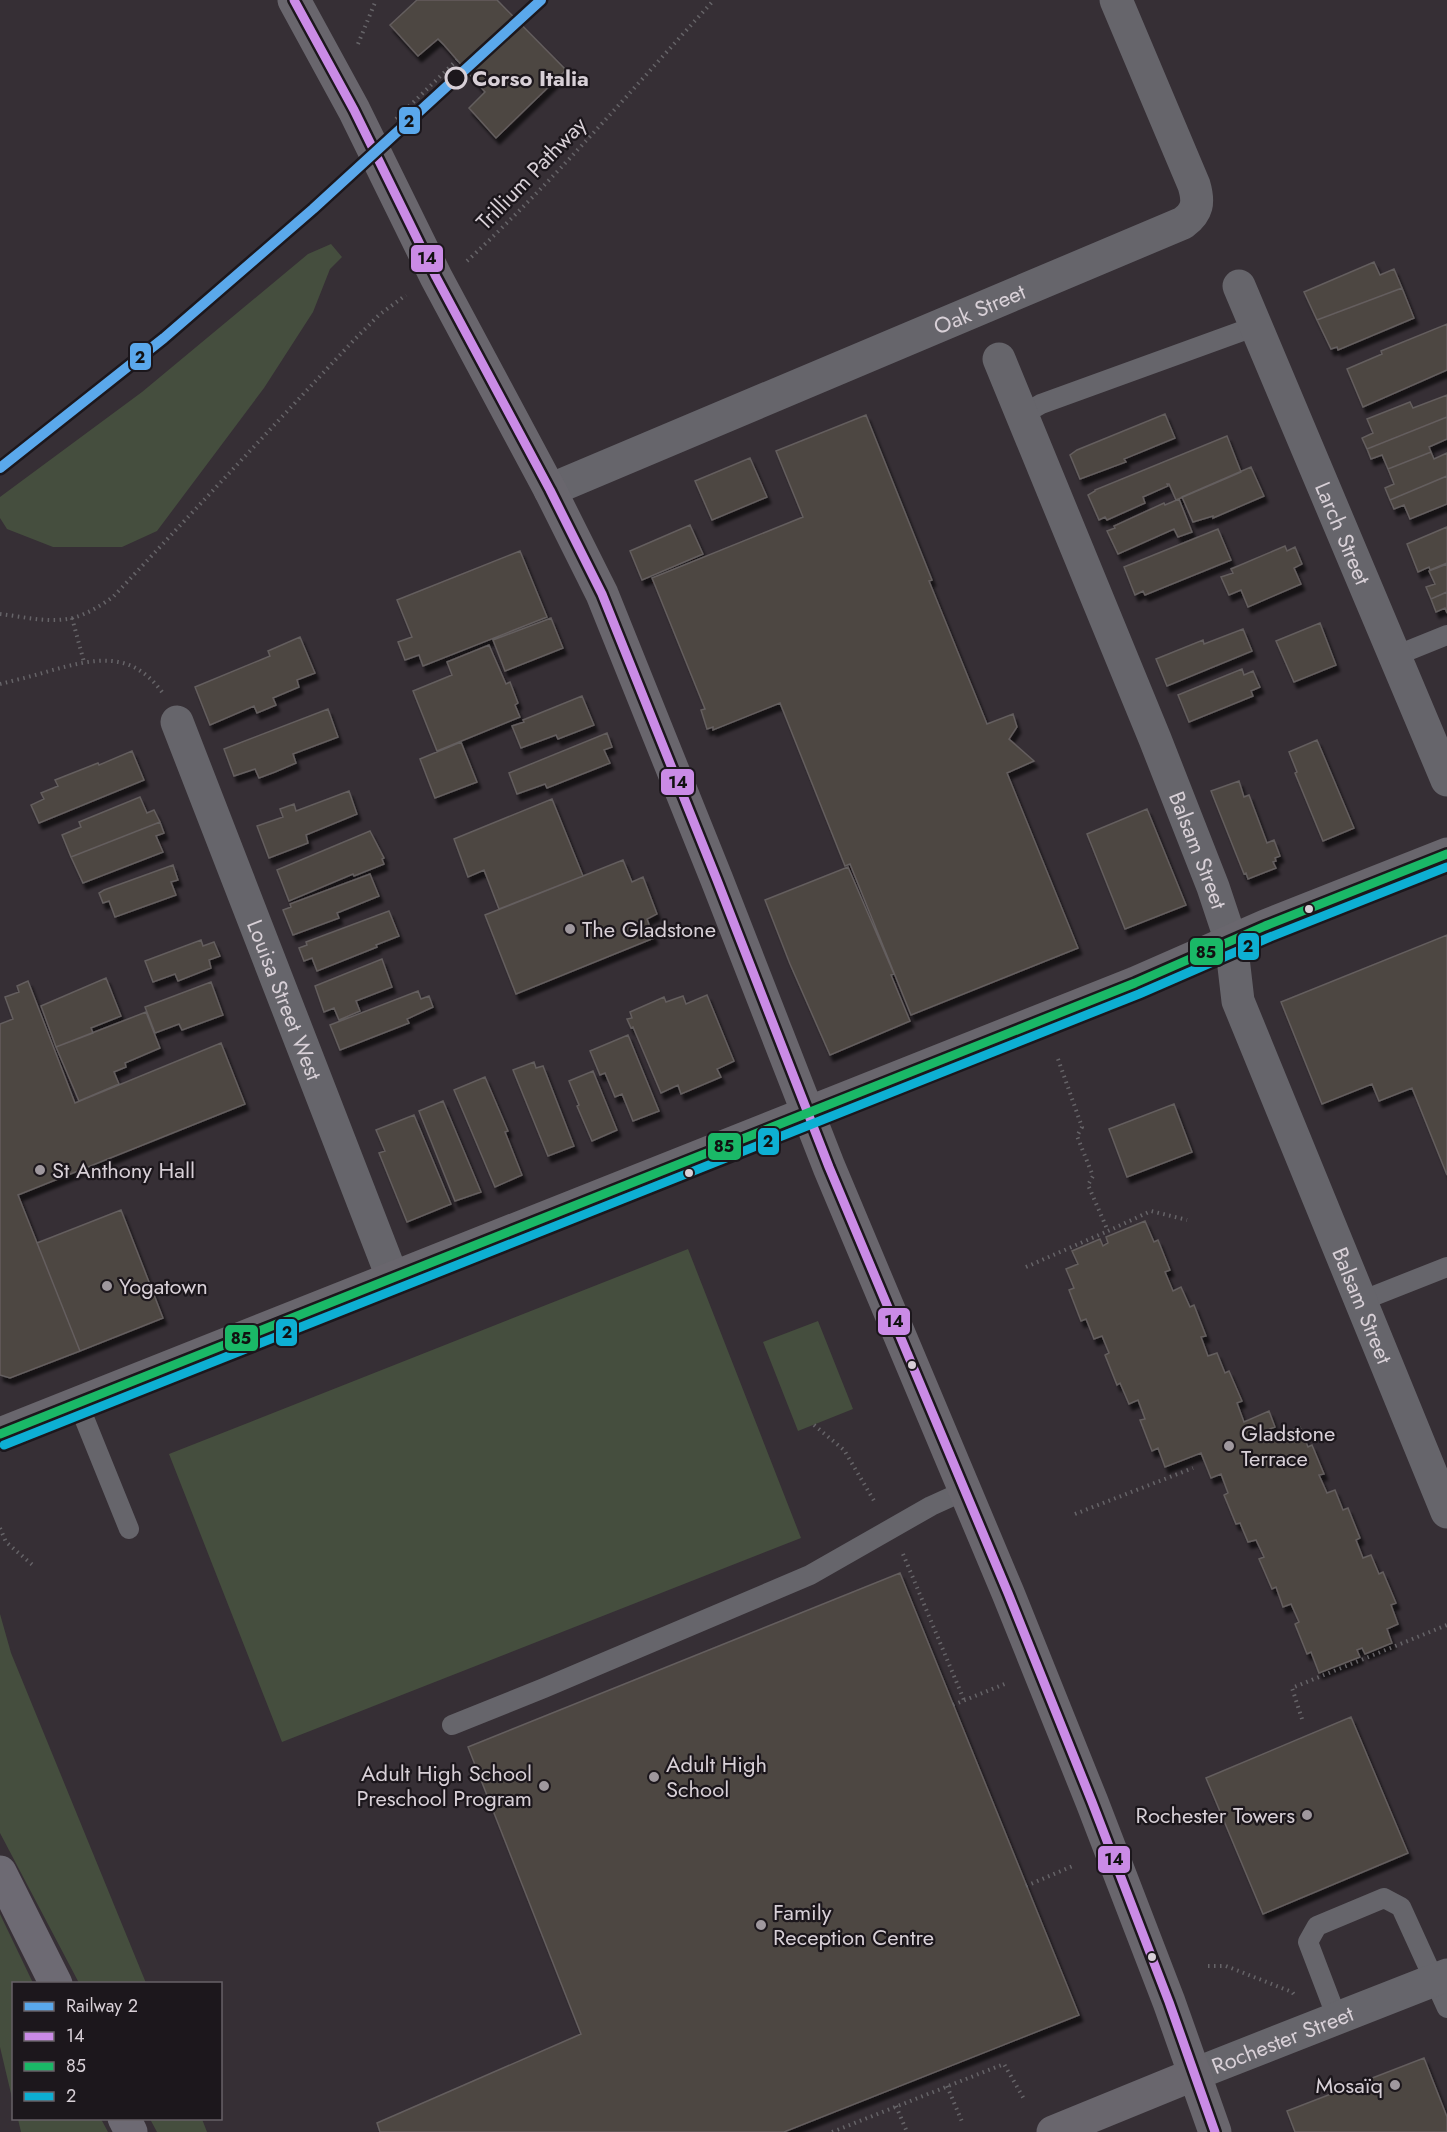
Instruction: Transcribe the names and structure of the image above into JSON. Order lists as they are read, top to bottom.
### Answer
{
  "streets": {
    "main road": ["Rochester Street"],
    "street": [
      "Oak Street",
      "Larch Street",
      "Balsam Street",
      "Louisa Street West"
    ],
    "path": ["Trillium Pathway"]
  },
  "places": [
    "Corso Italia",
    "The Gladstone",
    "St Anthony Hall",
    "Yogatown",
    "Gladstone Terrace",
    "Adult High School",
    "Adult High School Preschool Program",
    "Rochester Towers",
    "Family Reception Centre",
    "Mosaïq"
  ],
  "lines": [
    "rail line 2",
    "transit line 14",
    "transit line 85",
    "transit line 2"
  ],
  "legend": [
    "Railway 2",
    "14",
    "85",
    "2"
  ]
}
